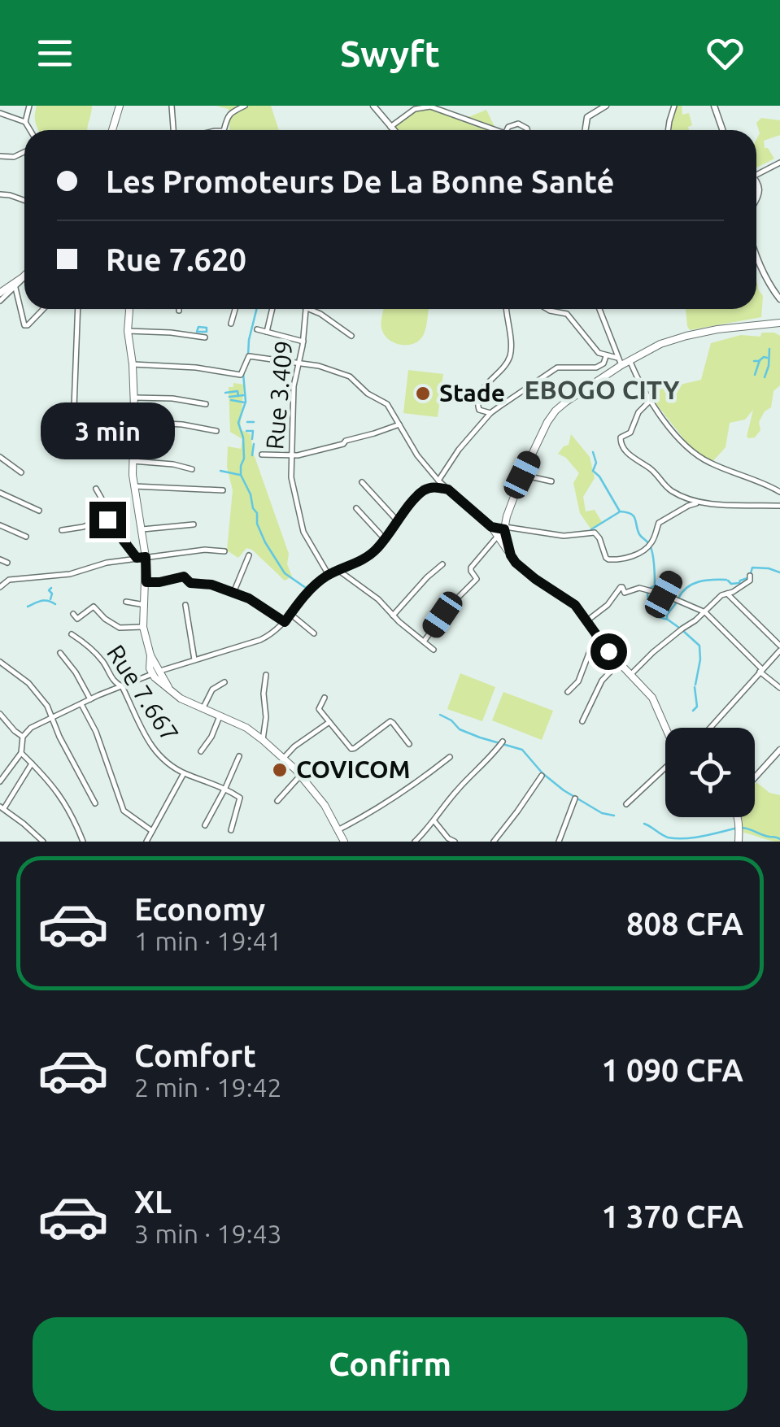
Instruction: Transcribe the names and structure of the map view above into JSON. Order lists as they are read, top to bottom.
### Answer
{
  "streets": {
    "street": ["Rue 3.409", "Rue 7.667"]
  },
  "districts": ["EBOGO CITY"],
  "places": ["Stade", "COVICOM"],
  "page": {
    "header": "Swyft",
    "banner": ["Les Promoteurs De La Bonne Santé", "Rue 7.620"],
    "bubble": "3 min",
    "list": [
      {
        "name": "Economy",
        "note": "1 min · 19:41",
        "value": "808 CFA"
      },
      {
        "name": "Comfort",
        "note": "2 min · 19:42",
        "value": "1 090 CFA"
      },
      {
        "name": "XL",
        "note": "3 min · 19:43",
        "value": "1 370 CFA"
      }
    ],
    "buttons": "Confirm"
  }
}
